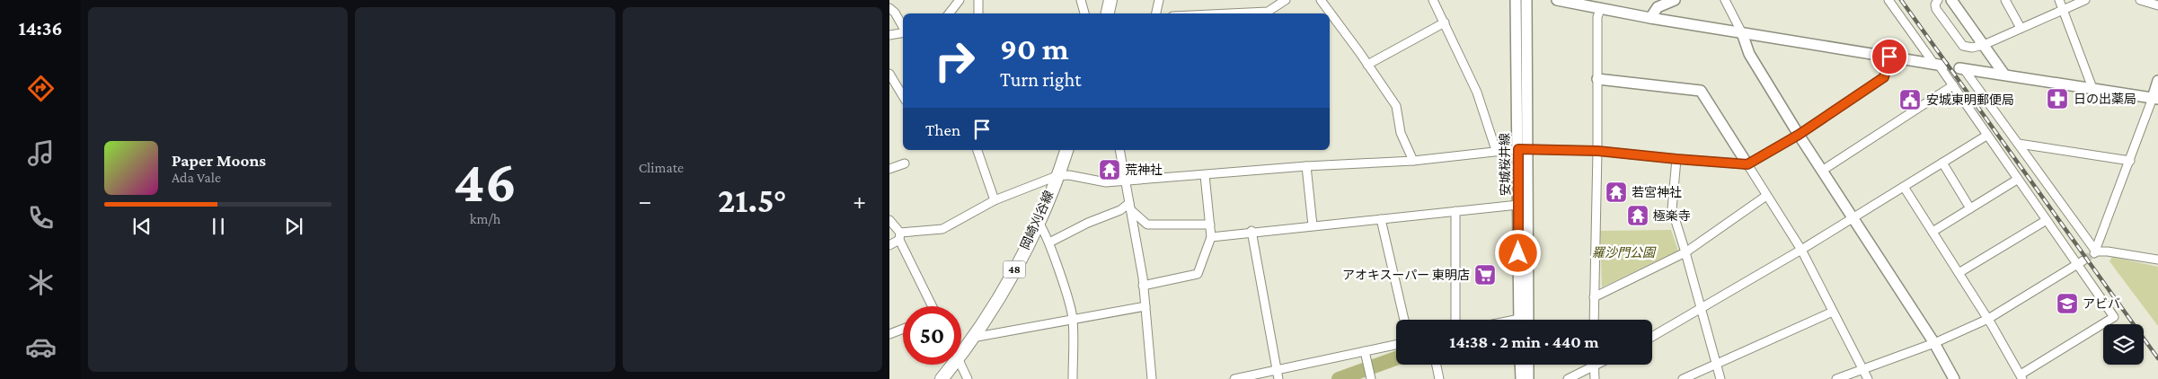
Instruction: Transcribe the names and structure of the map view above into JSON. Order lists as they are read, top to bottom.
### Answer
{
  "streets": {
    "main road": ["岡崎刈谷線", "48"],
    "street": ["安城桜井線"]
  },
  "parks": ["羅沙門公園"],
  "places": {
    "pharmacy": ["日の出薬局"],
    "public building": ["安城東明郵便局"],
    "temple": ["荒神社", "若宮神社", "極楽寺"],
    "supermarket": ["アオキスーパー 東明店"],
    "school or university": ["アビバ"]
  },
  "page": {
    "tabs": "14:36",
    "tile": [
      ["46", "km/h"],
      "Climate"
    ],
    "turn": ["90 m", "Turn right"],
    "then": "Then",
    "song": ["Paper Moons", "Ada Vale"],
    "heat": ["−", "21.5°", "+"],
    "limit": "50",
    "trip": "14:38 · 2 min · 440 m"
  }
}
